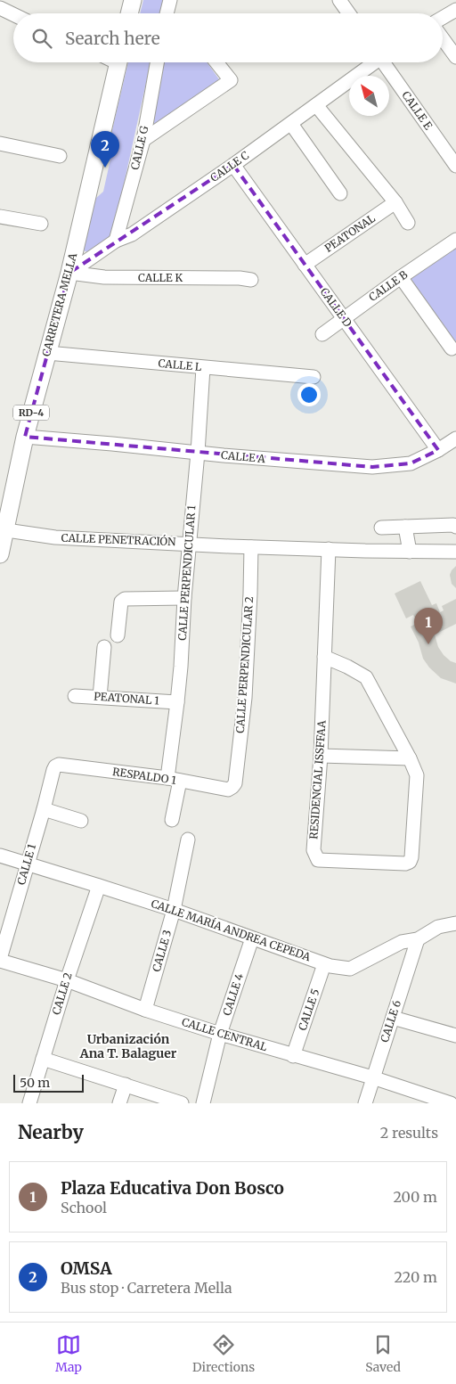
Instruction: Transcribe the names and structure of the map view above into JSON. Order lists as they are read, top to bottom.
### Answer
{
  "streets": {
    "main road": ["CARRETERA MELLA", "RD-4"],
    "street": [
      "CALLE E",
      "CALLE G",
      "CALLE C",
      "PEATONAL",
      "CALLE K",
      "CALLE B",
      "CALLE D",
      "CALLE L",
      "CALLE A",
      "CALLE PENETRACIÓN",
      "CALLE PERPENDICULAR 1",
      "CALLE PERPENDICULAR 2",
      "PEATONAL 1",
      "RESPALDO 1",
      "RESIDENCIAL ISSFFAA",
      "CALLE 1",
      "CALLE MARÍA ANDREA CEPEDA",
      "CALLE 3",
      "CALLE 2",
      "CALLE 4",
      "CALLE 5",
      "CALLE 6",
      "CALLE CENTRAL"
    ]
  },
  "crossings": [
    ["CALLE G", "CALLE C"],
    ["CALLE C", "CALLE K"],
    ["CALLE C", "CARRETERA MELLA"],
    ["CALLE C", "CALLE D"],
    ["PEATONAL", "CALLE D"],
    ["CALLE K", "CARRETERA MELLA"],
    ["CALLE B", "CALLE D"],
    ["CARRETERA MELLA", "CALLE L"],
    ["CARRETERA MELLA", "CALLE A"],
    ["CARRETERA MELLA", "CALLE PENETRACIÓN"],
    ["CALLE D", "CALLE A"],
    ["CALLE L", "CALLE PERPENDICULAR 1"],
    ["CALLE A", "CALLE PERPENDICULAR 1"],
    ["CALLE PENETRACIÓN", "CALLE PERPENDICULAR 1"],
    ["CALLE PENETRACIÓN", "CALLE PERPENDICULAR 2"],
    ["CALLE PENETRACIÓN", "RESIDENCIAL ISSFFAA"],
    ["CALLE PERPENDICULAR 1", "PEATONAL 1"],
    ["CALLE PERPENDICULAR 1", "RESPALDO 1"],
    ["CALLE PERPENDICULAR 2", "RESPALDO 1"],
    ["RESPALDO 1", "CALLE 1"],
    ["CALLE 1", "CALLE MARÍA ANDREA CEPEDA"],
    ["CALLE 1", "CALLE CENTRAL"],
    ["CALLE MARÍA ANDREA CEPEDA", "CALLE 3"],
    ["CALLE MARÍA ANDREA CEPEDA", "CALLE 2"],
    ["CALLE MARÍA ANDREA CEPEDA", "CALLE 4"],
    ["CALLE MARÍA ANDREA CEPEDA", "CALLE 5"],
    ["CALLE MARÍA ANDREA CEPEDA", "CALLE 6"],
    ["CALLE 3", "CALLE CENTRAL"],
    ["CALLE 2", "CALLE CENTRAL"],
    ["CALLE 4", "CALLE CENTRAL"],
    ["CALLE 5", "CALLE CENTRAL"],
    ["CALLE 6", "CALLE CENTRAL"]
  ],
  "districts": ["Urbanización Ana T. Balaguer"],
  "scale_bar": "50 m",
  "north": "top left",
  "page": {
    "search": "Search here",
    "pins": ["2", "1"],
    "scale": "50 m",
    "heading": ["Nearby", "2 results"],
    "list": [
      {
        "mark": "1",
        "name": "Plaza Educativa Don Bosco",
        "note": "School",
        "value": "200 m"
      },
      {
        "mark": "2",
        "name": "OMSA",
        "note": "Bus stop · Carretera Mella",
        "value": "220 m"
      }
    ],
    "nav": ["Map", "Directions", "Saved"]
  }
}
